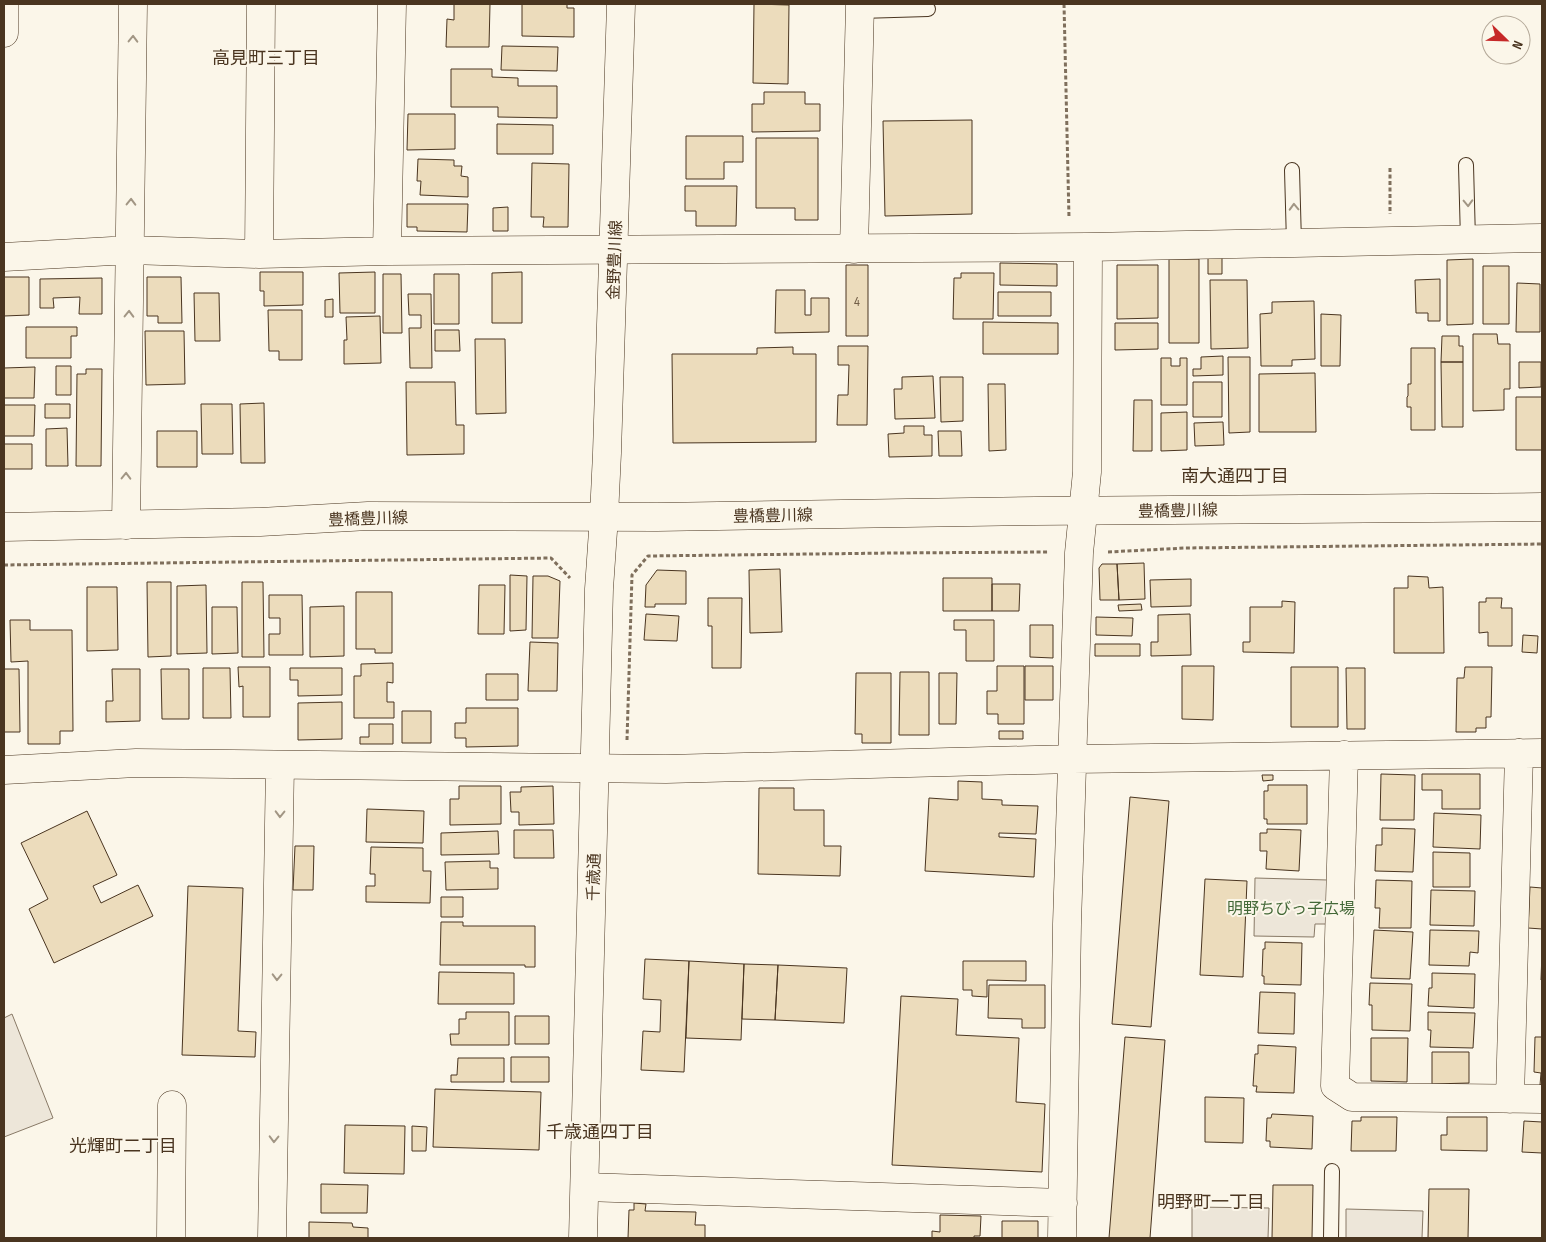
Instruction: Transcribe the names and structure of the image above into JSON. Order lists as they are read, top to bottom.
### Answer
{
  "streets": {
    "street": ["金野豊川線", "豊橋豊川線", "千歳通"]
  },
  "crossings": [
    ["金野豊川線", "豊橋豊川線"],
    ["金野豊川線", "千歳通"],
    ["豊橋豊川線", "千歳通"]
  ],
  "districts": [
    "高見町三丁目",
    "南大通四丁目",
    "千歳通四丁目",
    "光輝町二丁目",
    "明野町一丁目"
  ],
  "parks": ["明野ちびっ子広場"],
  "house_numbers": ["4"],
  "north": "bottom right"
}
